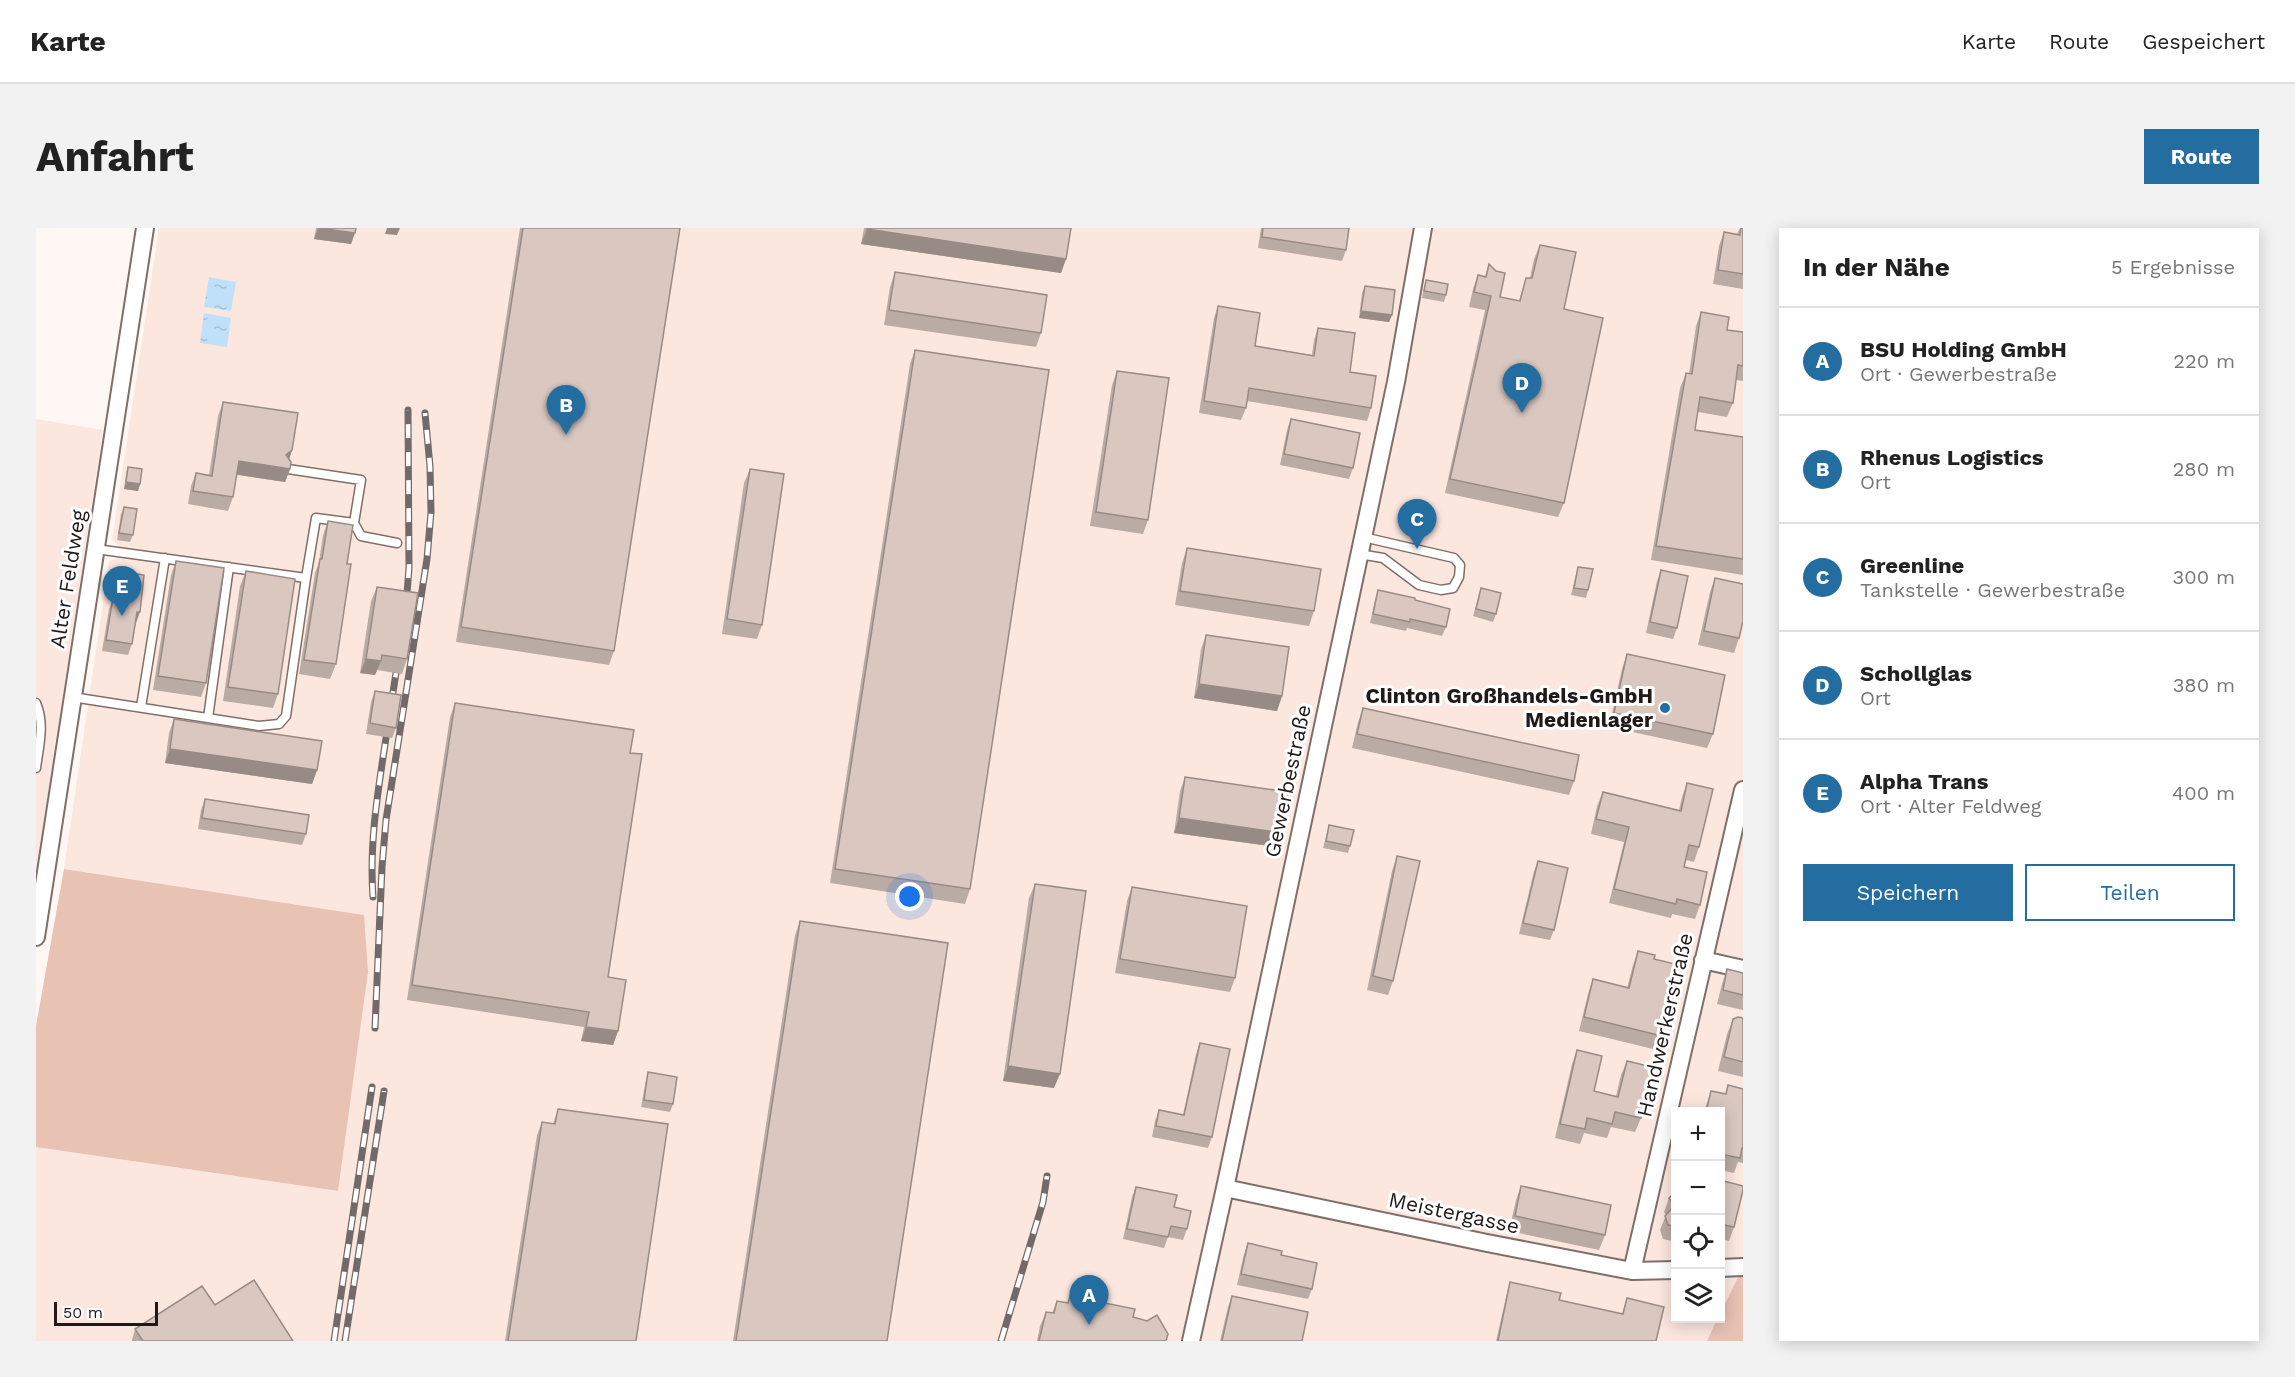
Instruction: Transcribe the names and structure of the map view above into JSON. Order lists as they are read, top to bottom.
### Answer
{
  "streets": {
    "street": [
      "Alter Feldweg",
      "Gewerbestraße",
      "Handwerkerstraße",
      "Meistergasse"
    ]
  },
  "crossings": [
    ["Gewerbestraße", "Meistergasse"],
    ["Handwerkerstraße", "Meistergasse"]
  ],
  "places": ["Clinton Großhandels-GmbH Medienlager"],
  "scale_bar": "50 m",
  "page": {
    "header": "Karte",
    "nav": ["Karte", "Route", "Gespeichert"],
    "buttons": [
      "Route",
      ["Speichern", "Teilen"]
    ],
    "title": "Anfahrt",
    "heading": ["In der Nähe", "5 Ergebnisse"],
    "list": [
      {
        "mark": "A",
        "name": "BSU Holding GmbH",
        "note": "Ort · Gewerbestraße",
        "value": "220 m"
      },
      {
        "mark": "B",
        "name": "Rhenus Logistics",
        "note": "Ort",
        "value": "280 m"
      },
      {
        "mark": "C",
        "name": "Greenline",
        "note": "Tankstelle · Gewerbestraße",
        "value": "300 m"
      },
      {
        "mark": "D",
        "name": "Schollglas",
        "note": "Ort",
        "value": "380 m"
      },
      {
        "mark": "E",
        "name": "Alpha Trans",
        "note": "Ort · Alter Feldweg",
        "value": "400 m"
      }
    ],
    "pins": [
      "D",
      "B",
      "C",
      "E",
      "A"
    ],
    "map_buttons": ["+", "−"],
    "scale": "50 m"
  }
}
